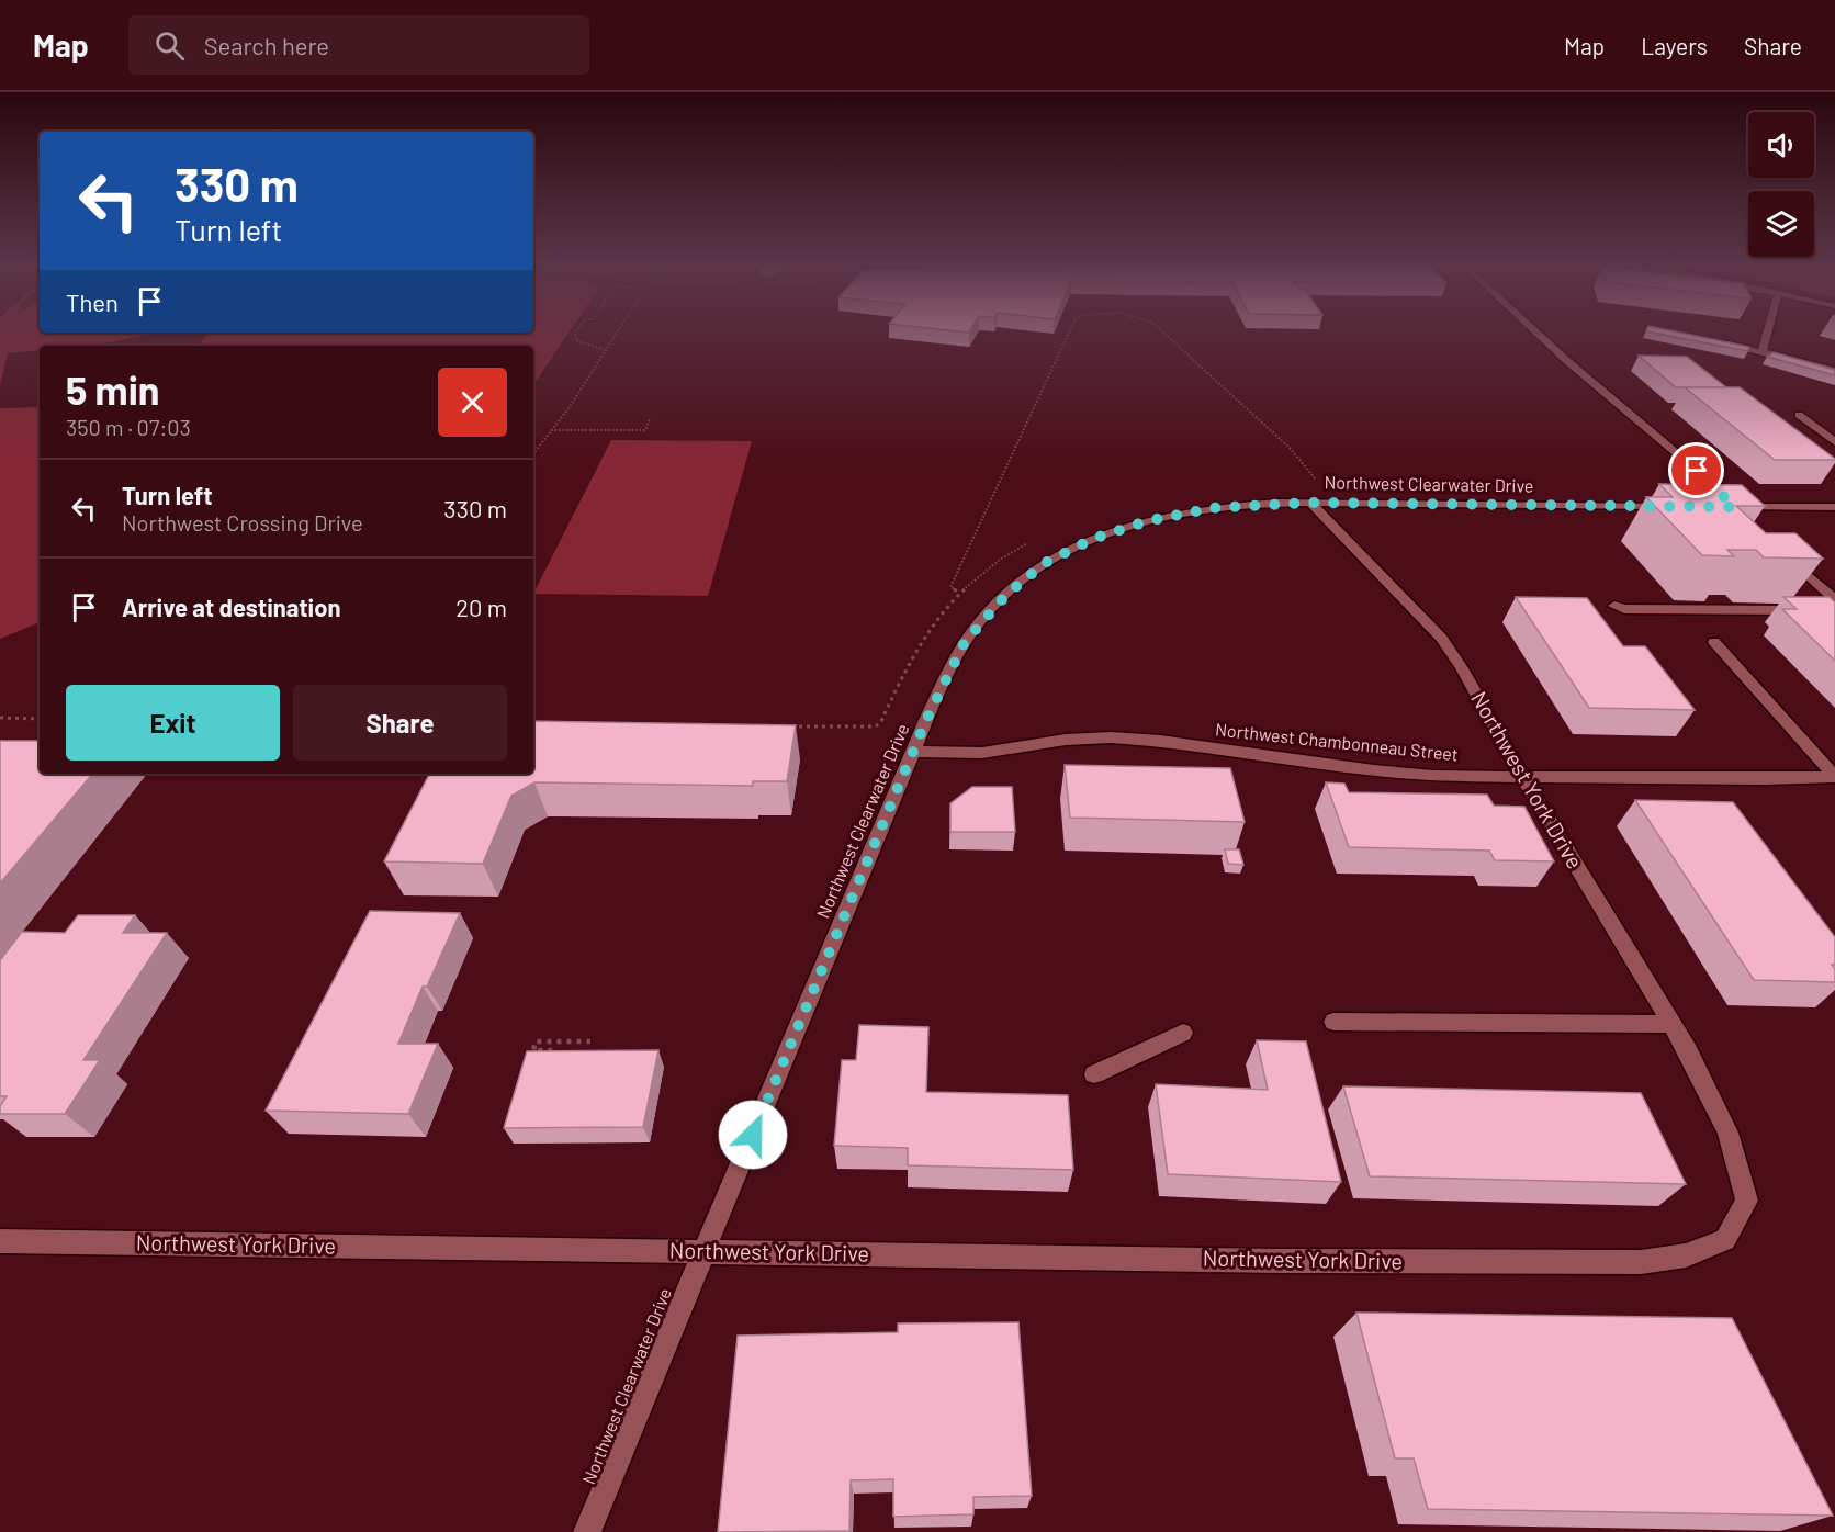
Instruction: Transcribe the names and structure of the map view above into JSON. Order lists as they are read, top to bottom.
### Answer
{
  "streets": {
    "street": ["Northwest Clearwater Drive", "Northwest Chambonneau Street", "Northwest York Drive"]
  },
  "crossings": [
    ["Northwest Clearwater Drive", "Northwest Chambonneau Street"],
    ["Northwest Clearwater Drive", "Northwest York Drive"],
    ["Northwest Chambonneau Street", "Northwest York Drive"]
  ],
  "page": {
    "header": "Map",
    "search": "Search here",
    "nav": ["Map", "Layers", "Share"],
    "turn": ["330 m", "Turn left"],
    "then": "Then",
    "heading": ["5 min", "350 m · 07:03"],
    "list": [
      {
        "name": "Turn left",
        "note": "Northwest Crossing Drive",
        "value": "330 m"
      },
      {
        "name": "Arrive at destination",
        "value": "20 m"
      }
    ],
    "buttons": ["Exit", "Share"]
  }
}
